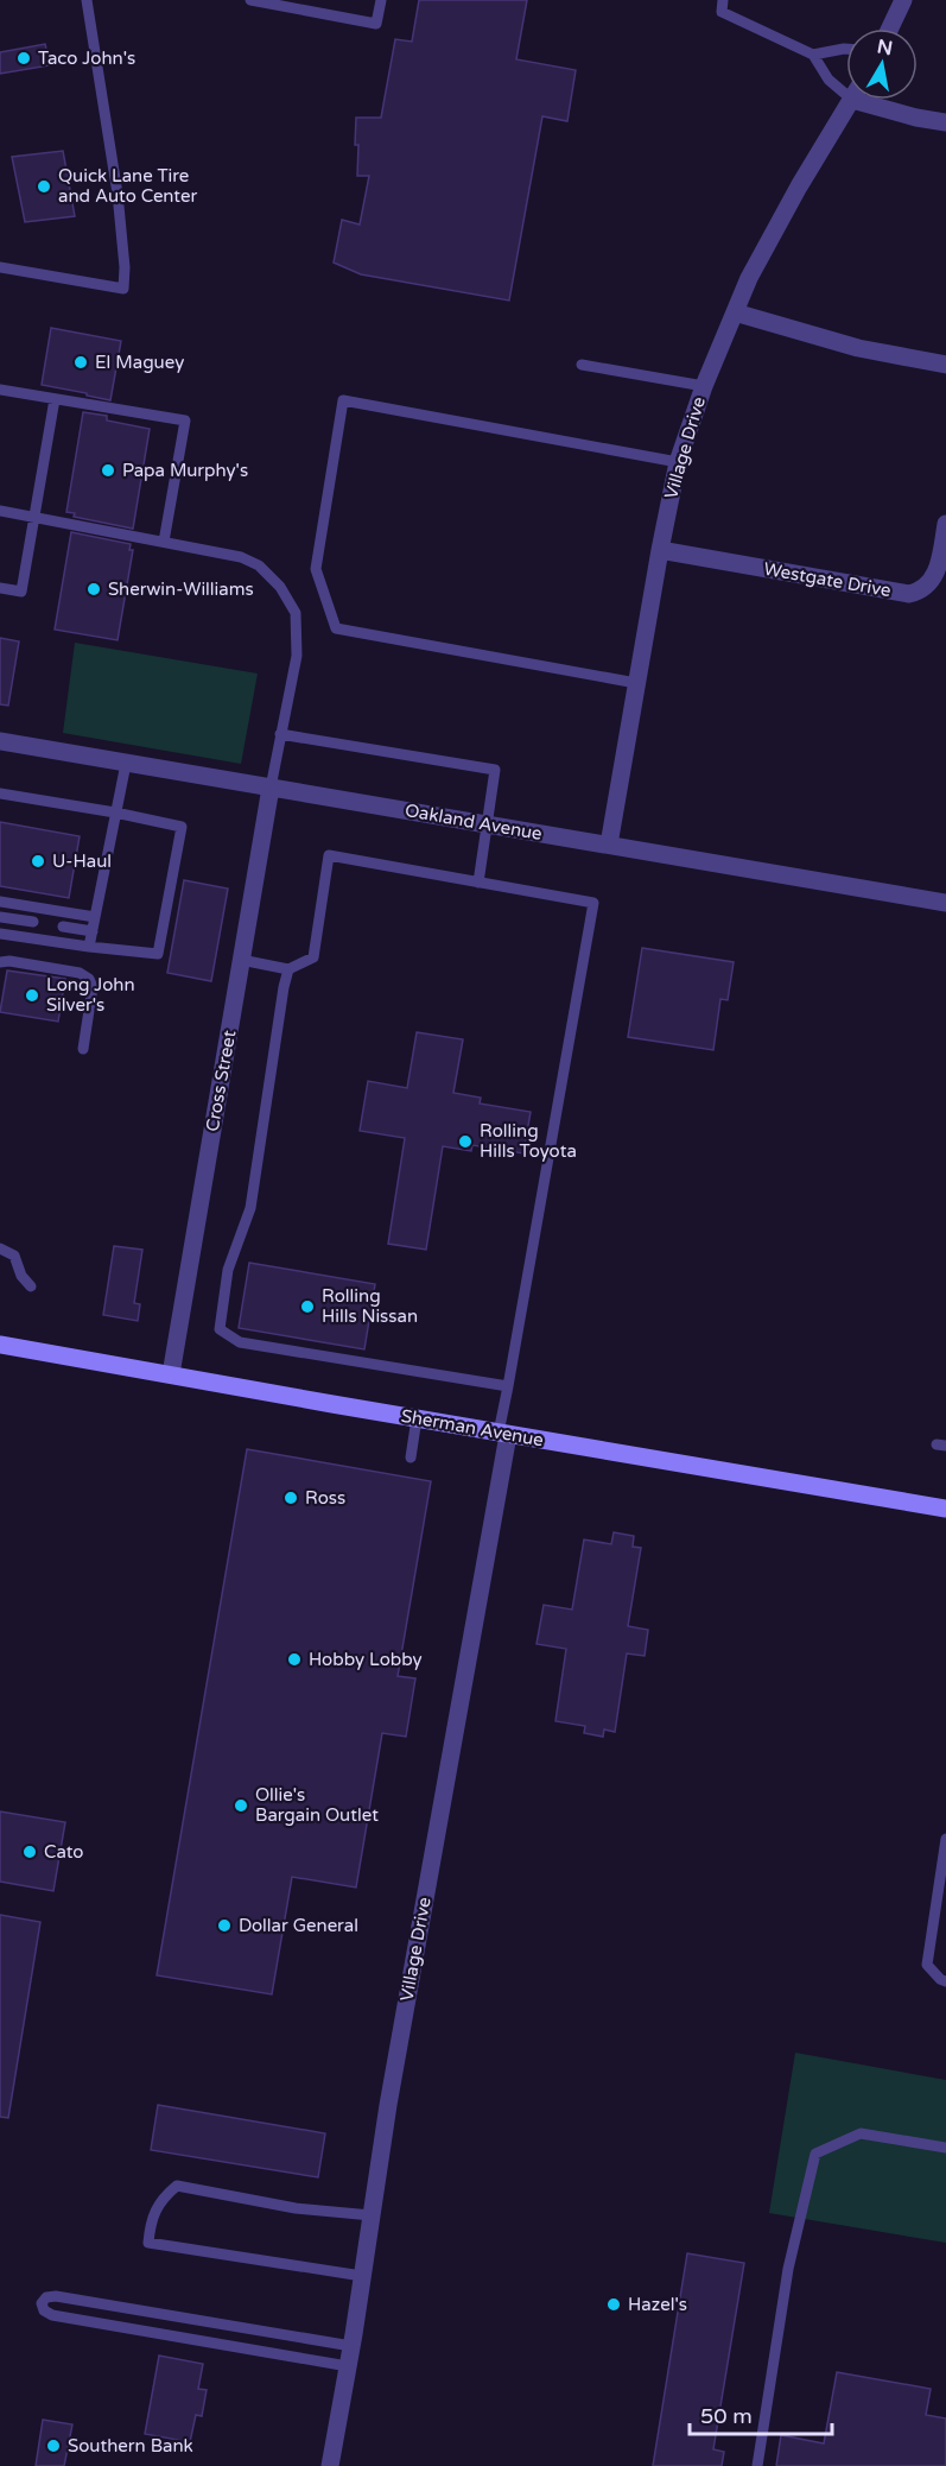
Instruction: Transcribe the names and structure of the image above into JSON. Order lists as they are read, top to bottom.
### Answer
{
  "streets": {
    "street": [
      "Village Drive",
      "Westgate Drive",
      "Oakland Avenue",
      "Cross Street",
      "Sherman Avenue"
    ]
  },
  "crossings": [
    ["Village Drive", "Westgate Drive"],
    ["Village Drive", "Oakland Avenue"],
    ["Village Drive", "Sherman Avenue"],
    ["Oakland Avenue", "Cross Street"],
    ["Cross Street", "Sherman Avenue"]
  ],
  "places": [
    "Taco John's",
    "Quick Lane Tire and Auto Center",
    "El Maguey",
    "Papa Murphy's",
    "Sherwin-Williams",
    "U-Haul",
    "Long John Silver's",
    "Rolling Hills Toyota",
    "Rolling Hills Nissan",
    "Ross",
    "Hobby Lobby",
    "Ollie's Bargain Outlet",
    "Cato",
    "Dollar General",
    "Hazel's",
    "Southern Bank"
  ],
  "scale_bar": "50 m",
  "north": "top"
}
